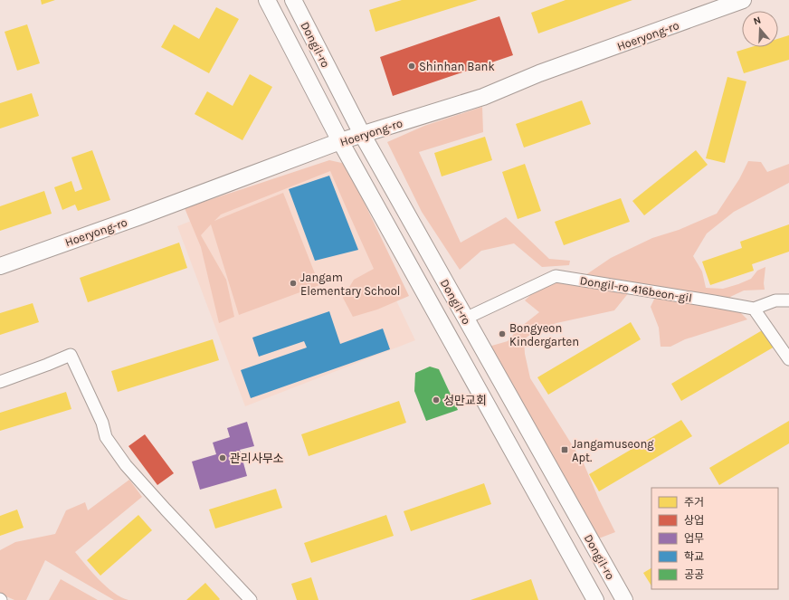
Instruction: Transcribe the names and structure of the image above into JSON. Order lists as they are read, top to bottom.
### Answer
{
  "streets": {
    "street": ["Hoeryong-ro", "Dongil-ro", "Dongil-ro 416beon-gil"]
  },
  "crossings": [
    ["Hoeryong-ro", "Dongil-ro"],
    ["Dongil-ro", "Dongil-ro 416beon-gil"]
  ],
  "places": {
    "other": [
      "Shinhan Bank",
      "Jangam Elementary School",
      "Bongyeon Kindergarten",
      "성만교회",
      "관리사무소"
    ],
    "transit": ["Jangamuseong Apt."]
  },
  "legend": [
    "주거",
    "상업",
    "업무",
    "학교",
    "공공"
  ],
  "north": "top"
}
